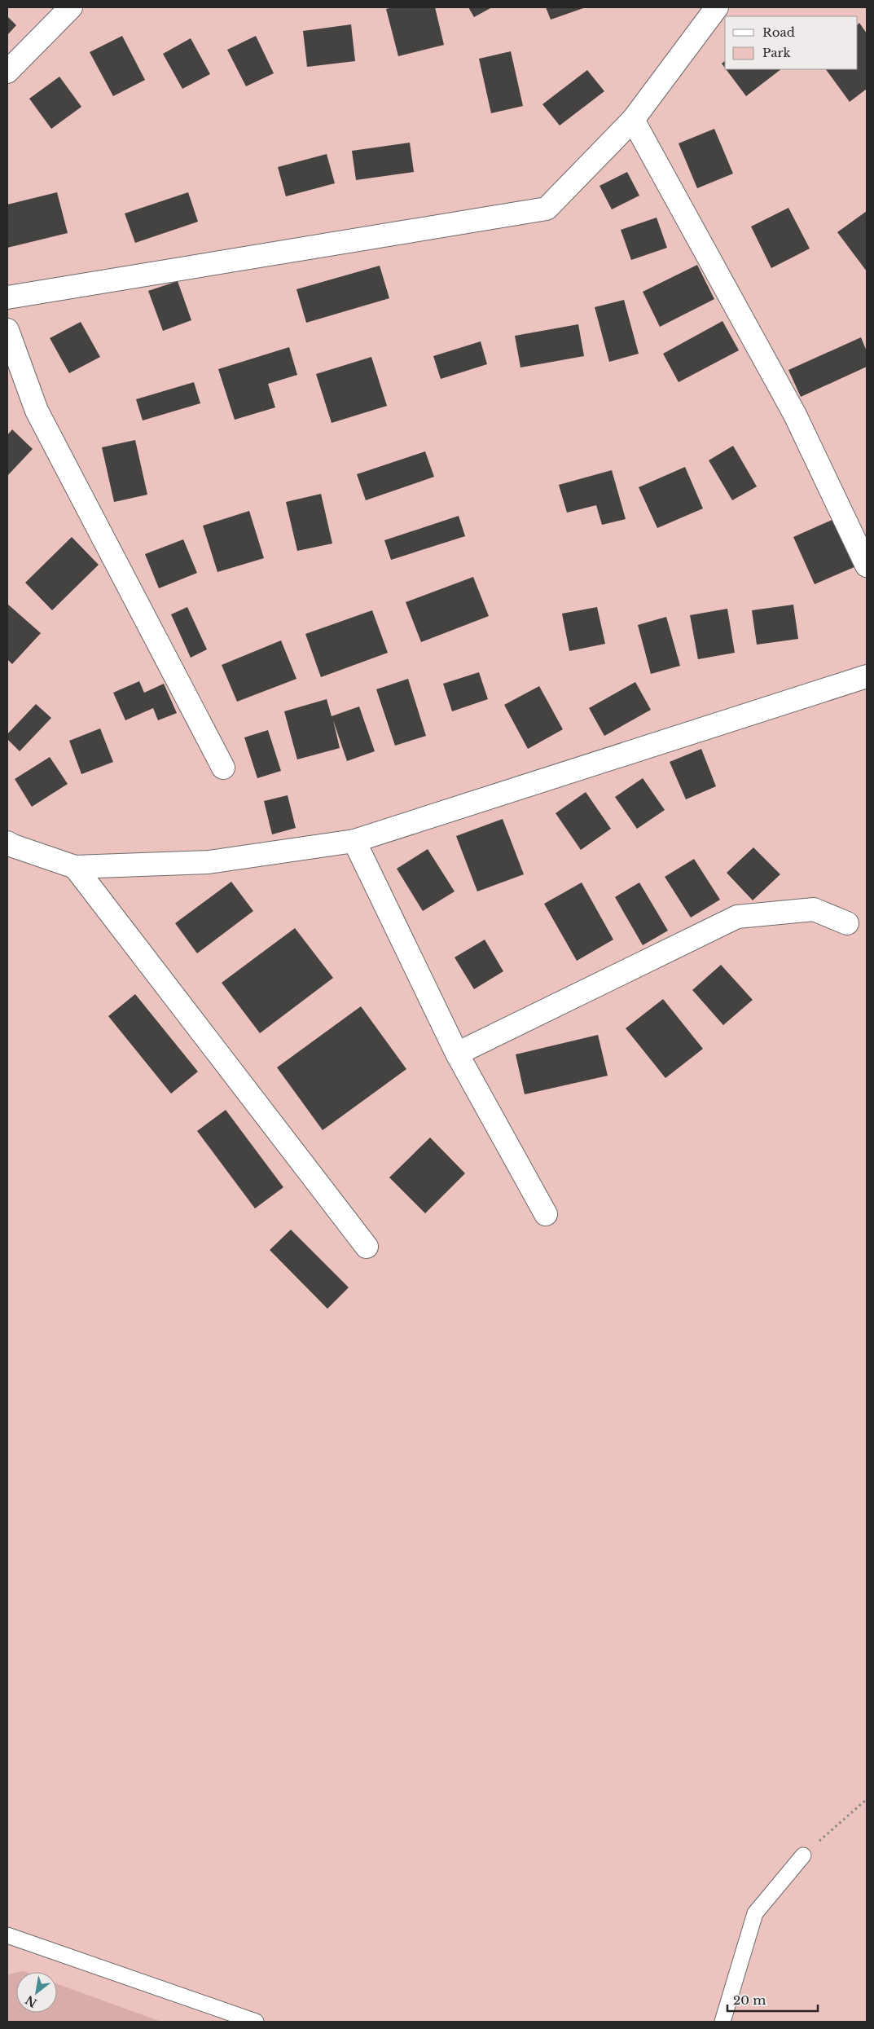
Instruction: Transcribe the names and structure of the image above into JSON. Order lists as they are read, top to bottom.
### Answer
{
  "legend": ["Road", "Park"],
  "scale_bar": "20 m",
  "north": "bottom left"
}
